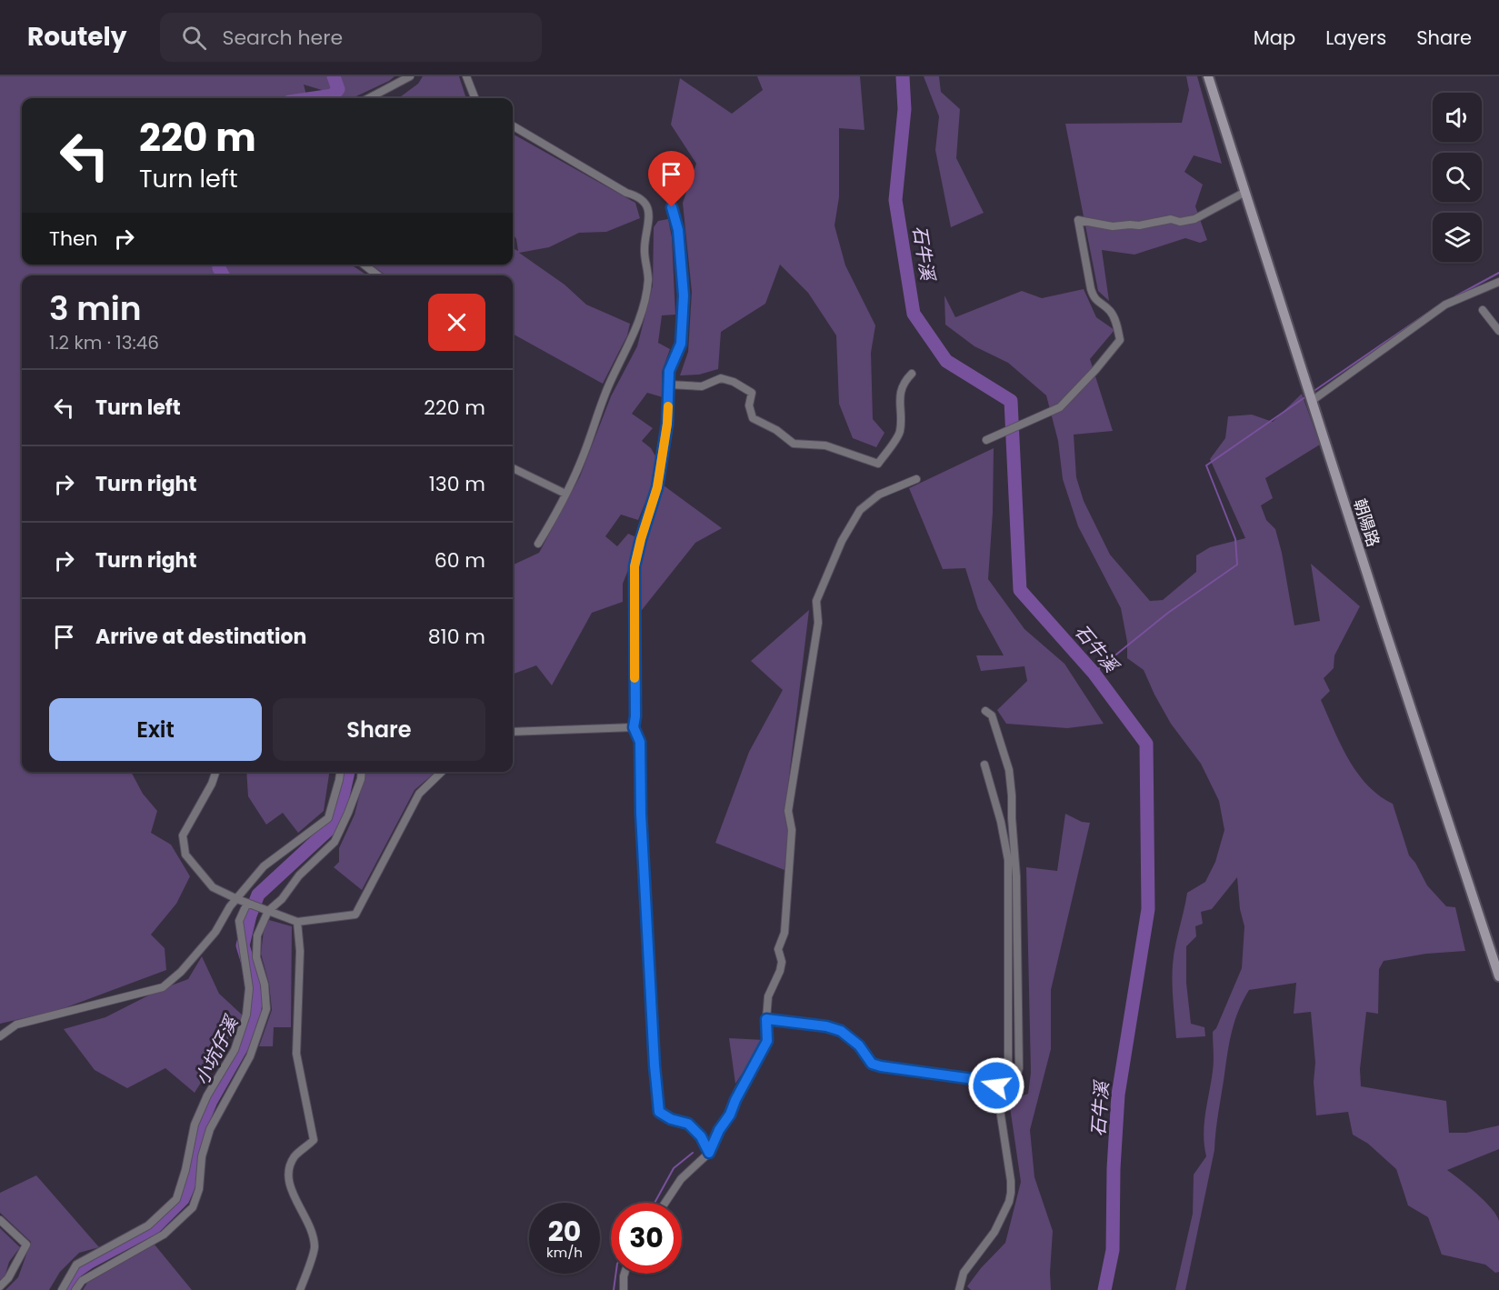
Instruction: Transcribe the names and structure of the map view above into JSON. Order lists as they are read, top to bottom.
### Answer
{
  "streets": {
    "main road": ["朝陽路"]
  },
  "water": ["石牛溪", "小坑仔溪"],
  "page": {
    "header": "Routely",
    "search": "Search here",
    "nav": ["Map", "Layers", "Share"],
    "turn": ["220 m", "Turn left"],
    "then": "Then",
    "heading": ["3 min", "1.2 km · 13:46"],
    "list": [
      {
        "name": "Turn left",
        "value": "220 m"
      },
      {
        "name": "Turn right",
        "value": "130 m"
      },
      {
        "name": "Turn right",
        "value": "60 m"
      },
      {
        "name": "Arrive at destination",
        "value": "810 m"
      }
    ],
    "buttons": ["Exit", "Share"],
    "speed": "20 km/h",
    "limit": "30"
  }
}
